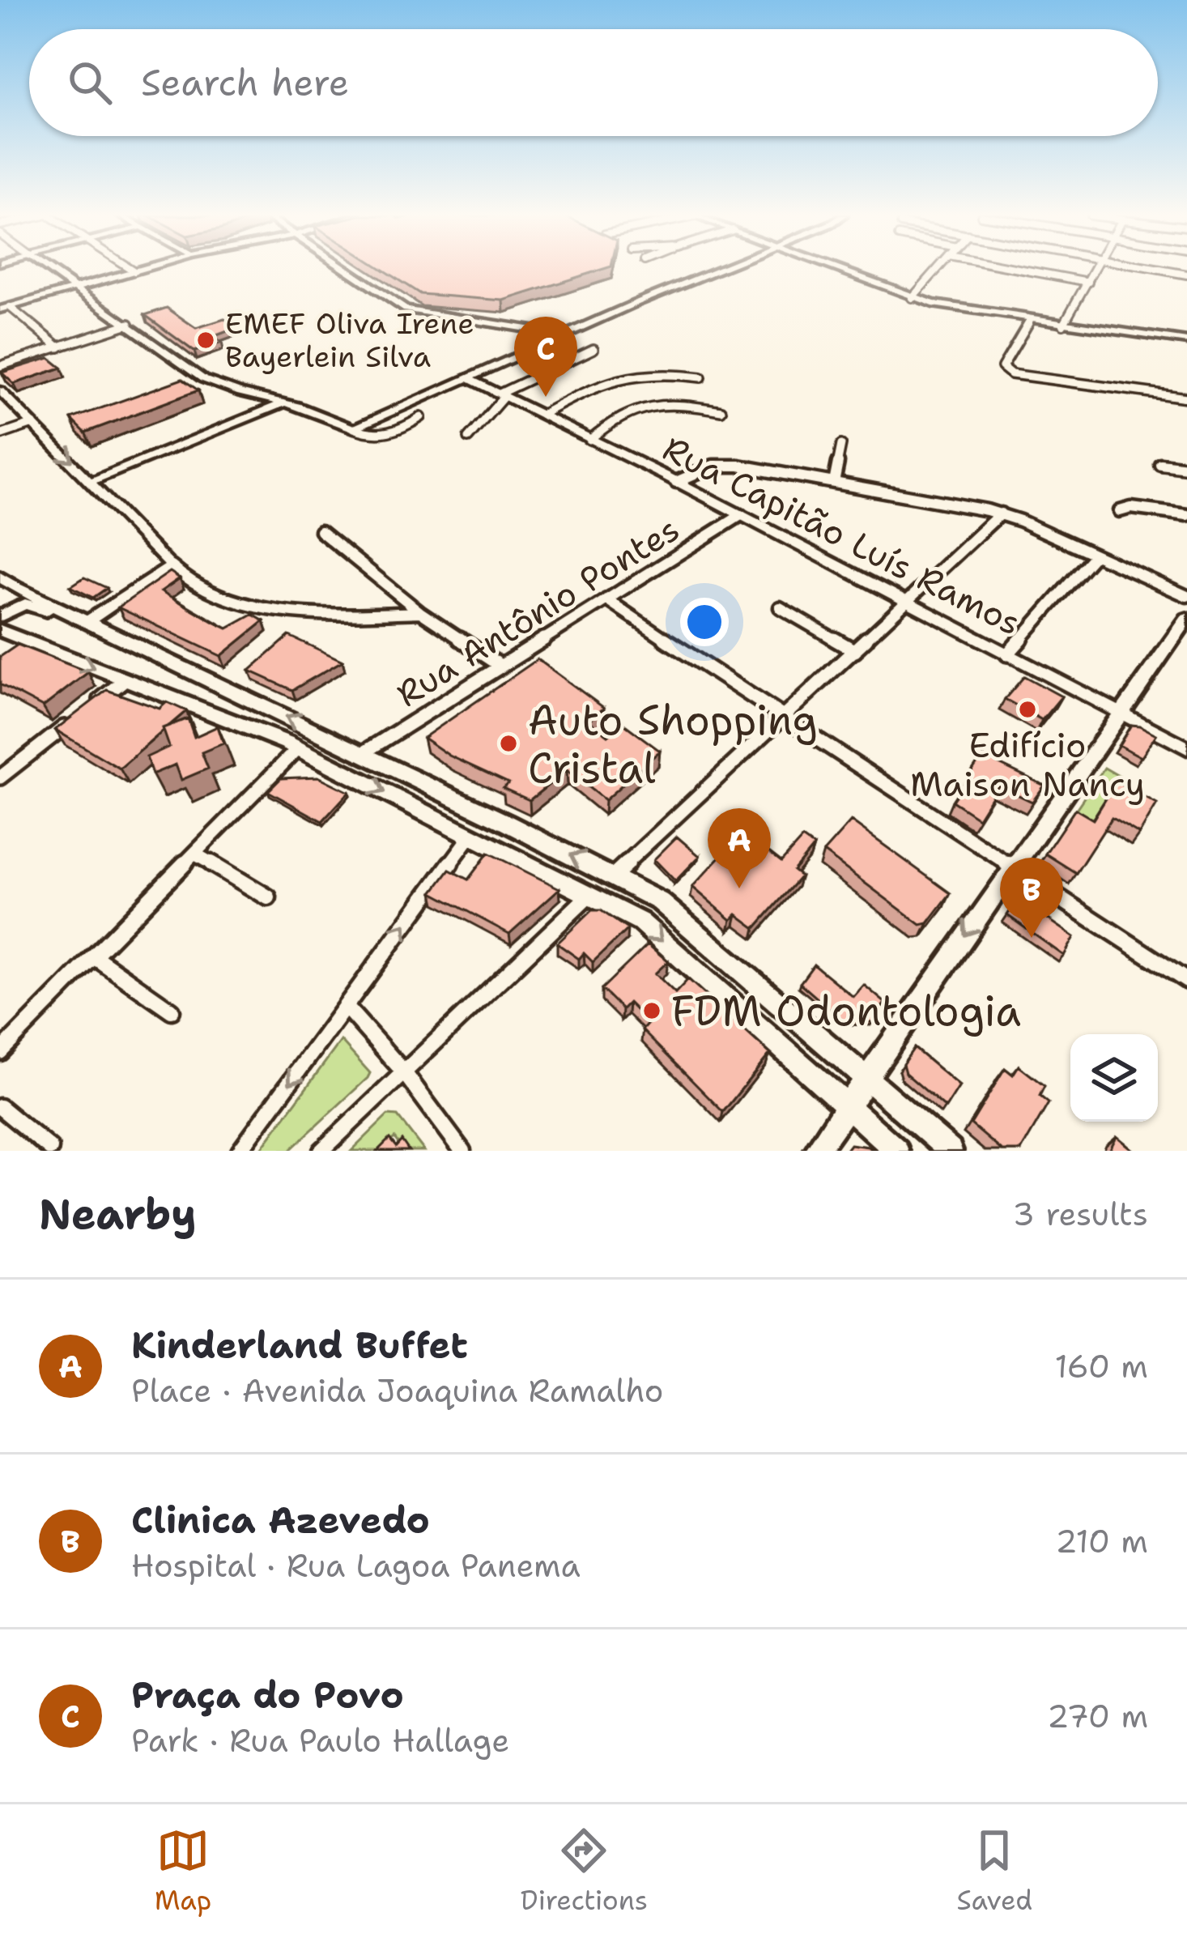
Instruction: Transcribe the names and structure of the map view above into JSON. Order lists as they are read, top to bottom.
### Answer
{
  "streets": {
    "street": ["Rua Capitão Luís Ramos", "Rua Antônio Pontes"]
  },
  "crossings": [
    ["Rua Capitão Luís Ramos", "Rua Antônio Pontes"]
  ],
  "places": [
    "EMEF Oliva Irene Bayerlein Silva",
    "Edifício Maison Nancy",
    "Auto Shopping Cristal",
    "FDM Odontologia"
  ],
  "page": {
    "search": "Search here",
    "pins": ["C", "A", "B"],
    "heading": ["Nearby", "3 results"],
    "list": [
      {
        "mark": "A",
        "name": "Kinderland Buffet",
        "note": "Place · Avenida Joaquina Ramalho",
        "value": "160 m"
      },
      {
        "mark": "B",
        "name": "Clinica Azevedo",
        "note": "Hospital · Rua Lagoa Panema",
        "value": "210 m"
      },
      {
        "mark": "C",
        "name": "Praça do Povo",
        "note": "Park · Rua Paulo Hallage",
        "value": "270 m"
      }
    ],
    "nav": ["Map", "Directions", "Saved"]
  }
}
